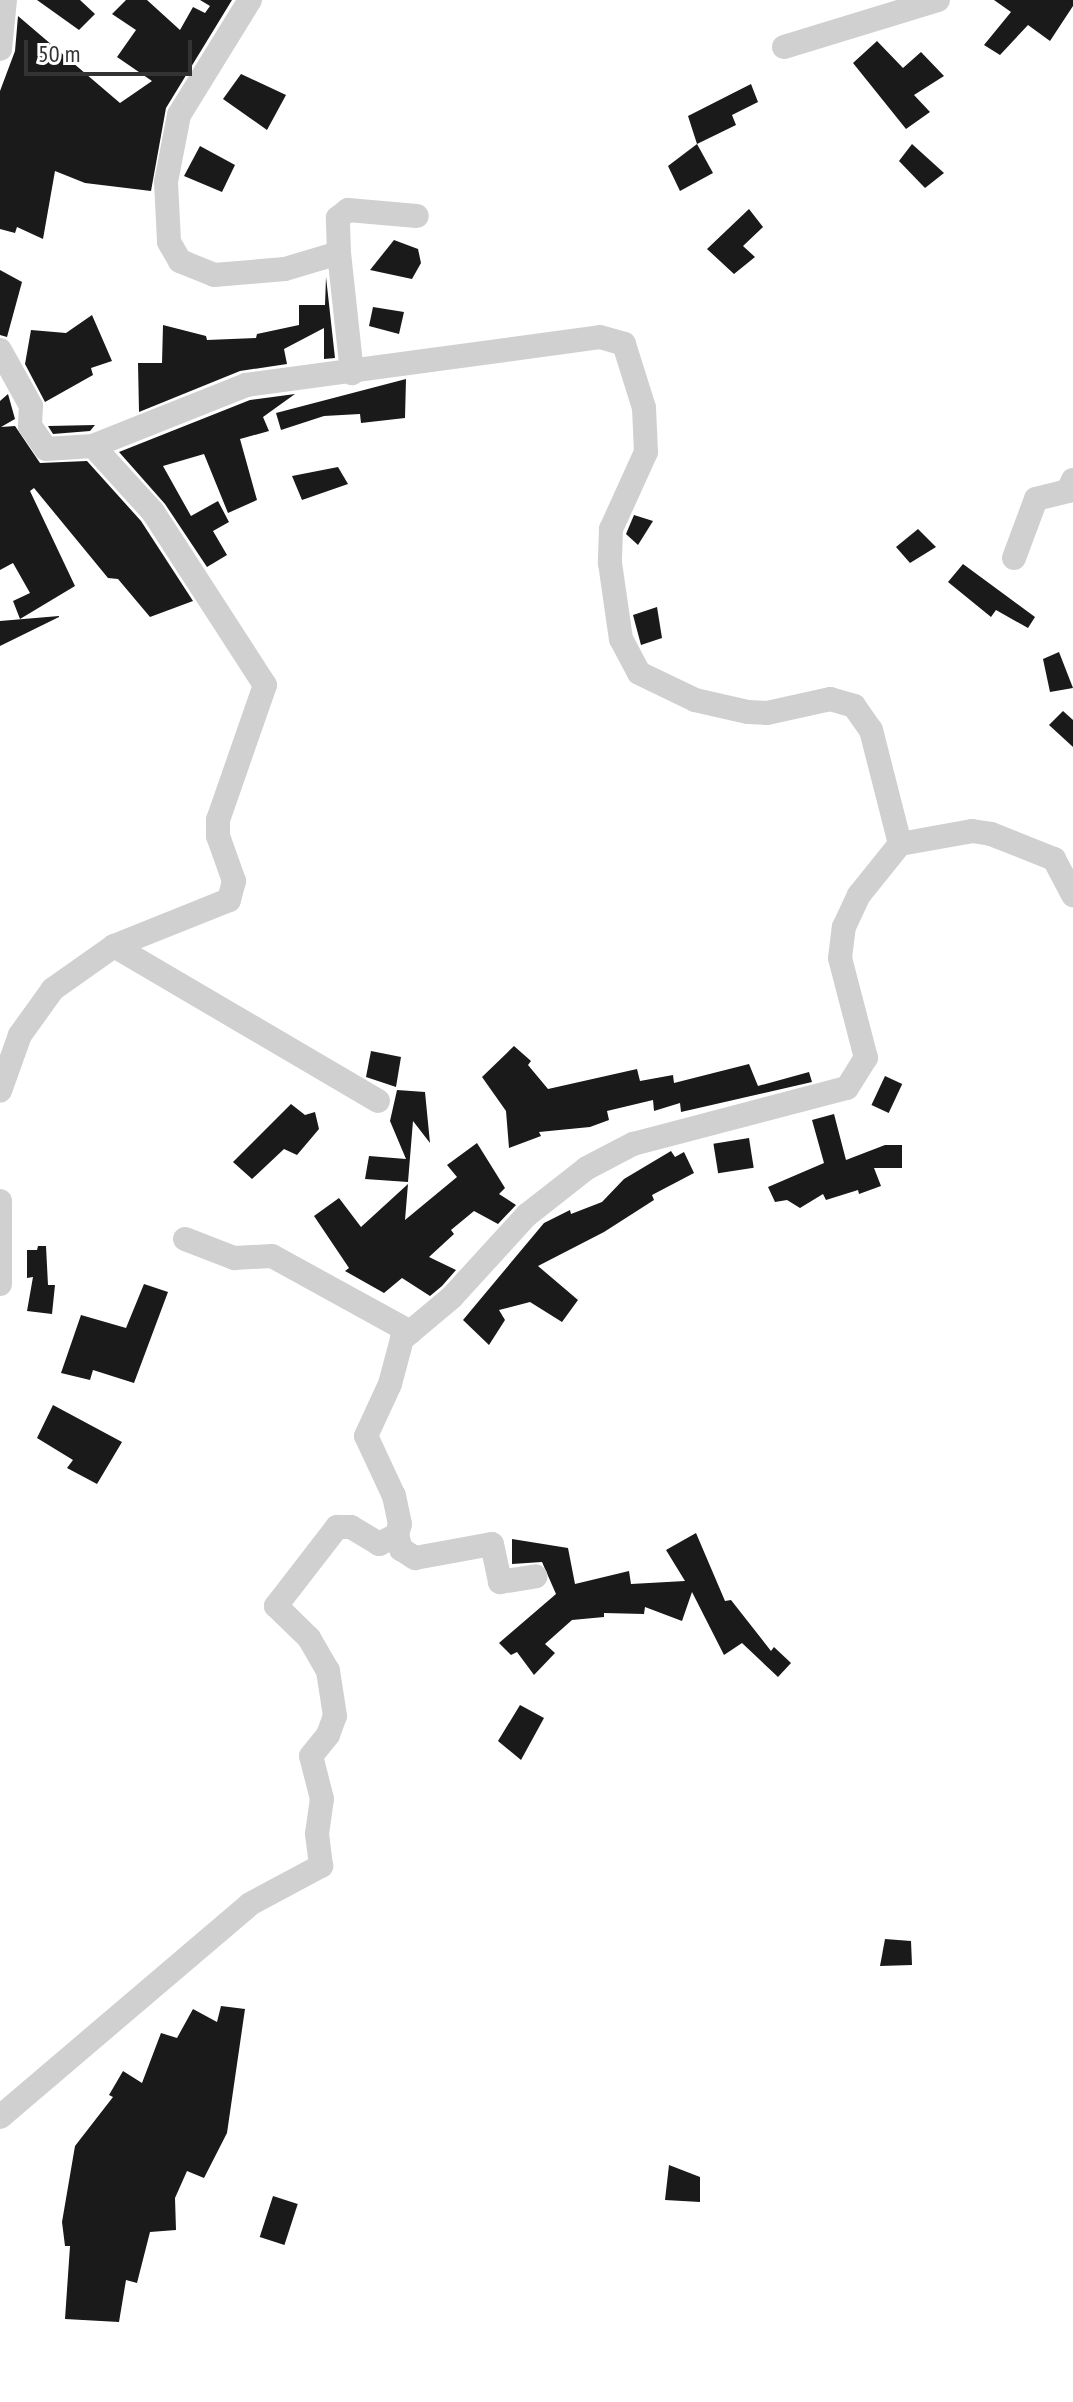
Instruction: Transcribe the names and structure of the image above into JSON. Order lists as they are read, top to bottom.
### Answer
{
  "scale_bar": "50 m"
}
